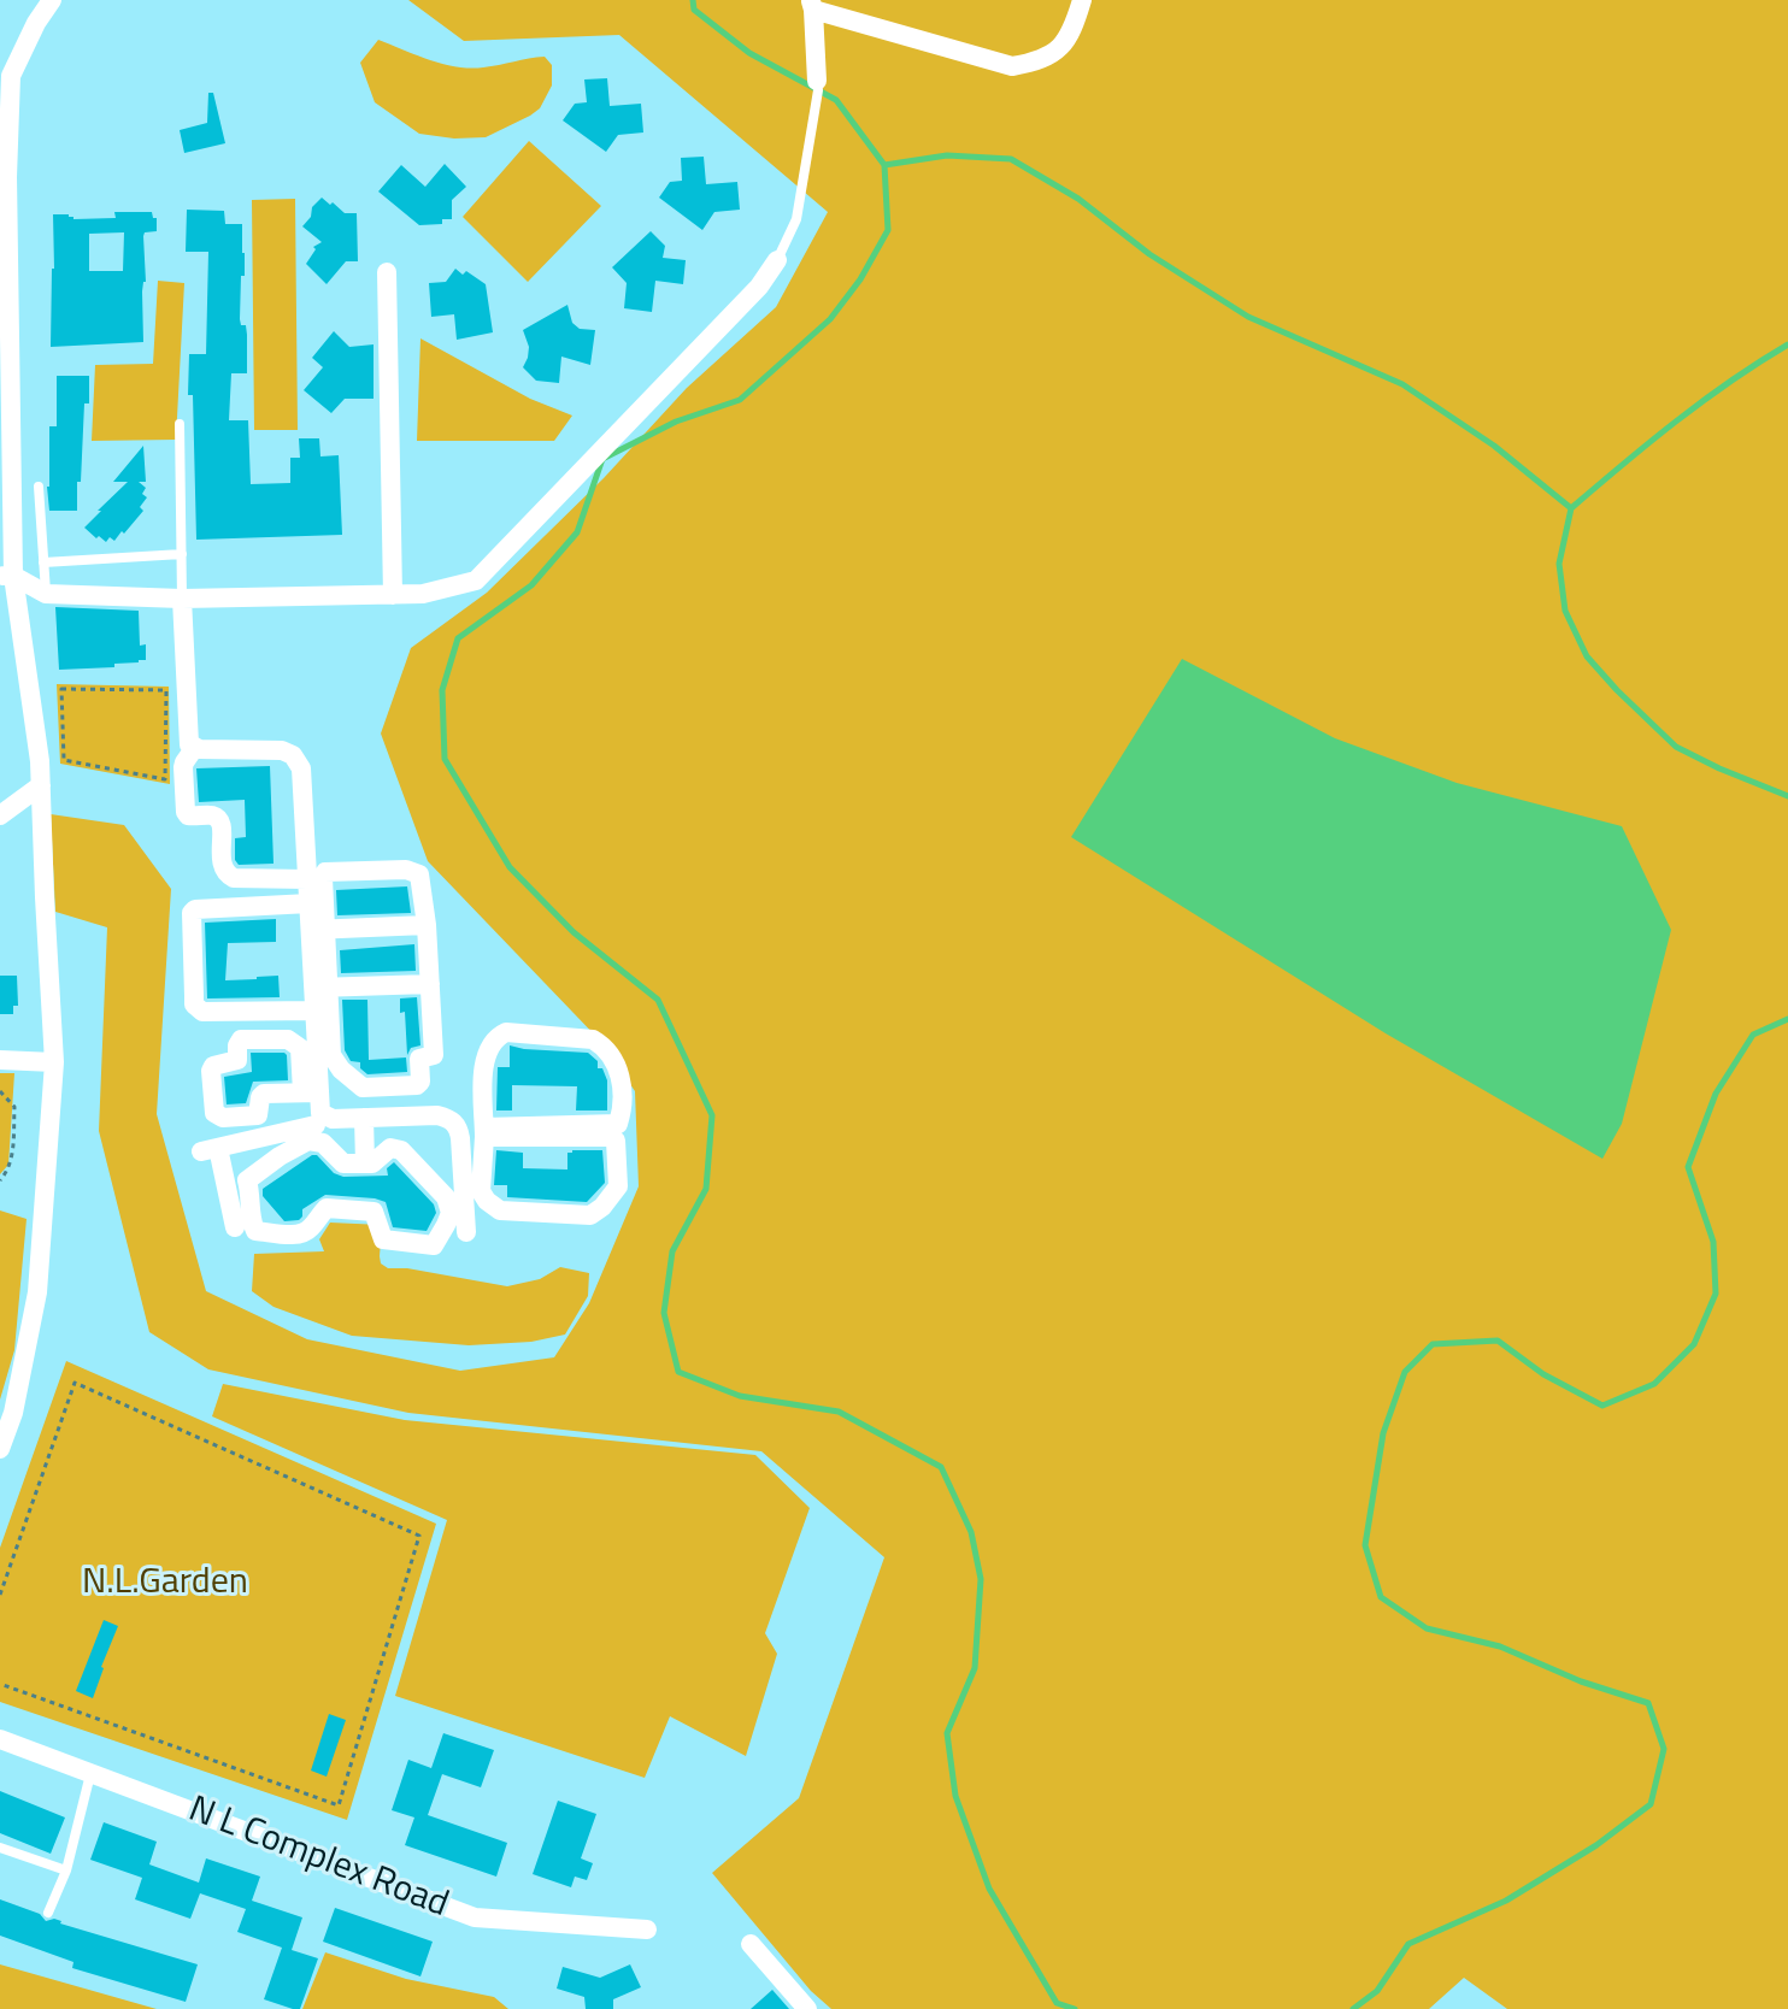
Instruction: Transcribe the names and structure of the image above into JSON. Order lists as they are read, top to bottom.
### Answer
{
  "streets": {
    "street": ["N L Complex Road"]
  },
  "parks": ["N.L.Garden"]
}
